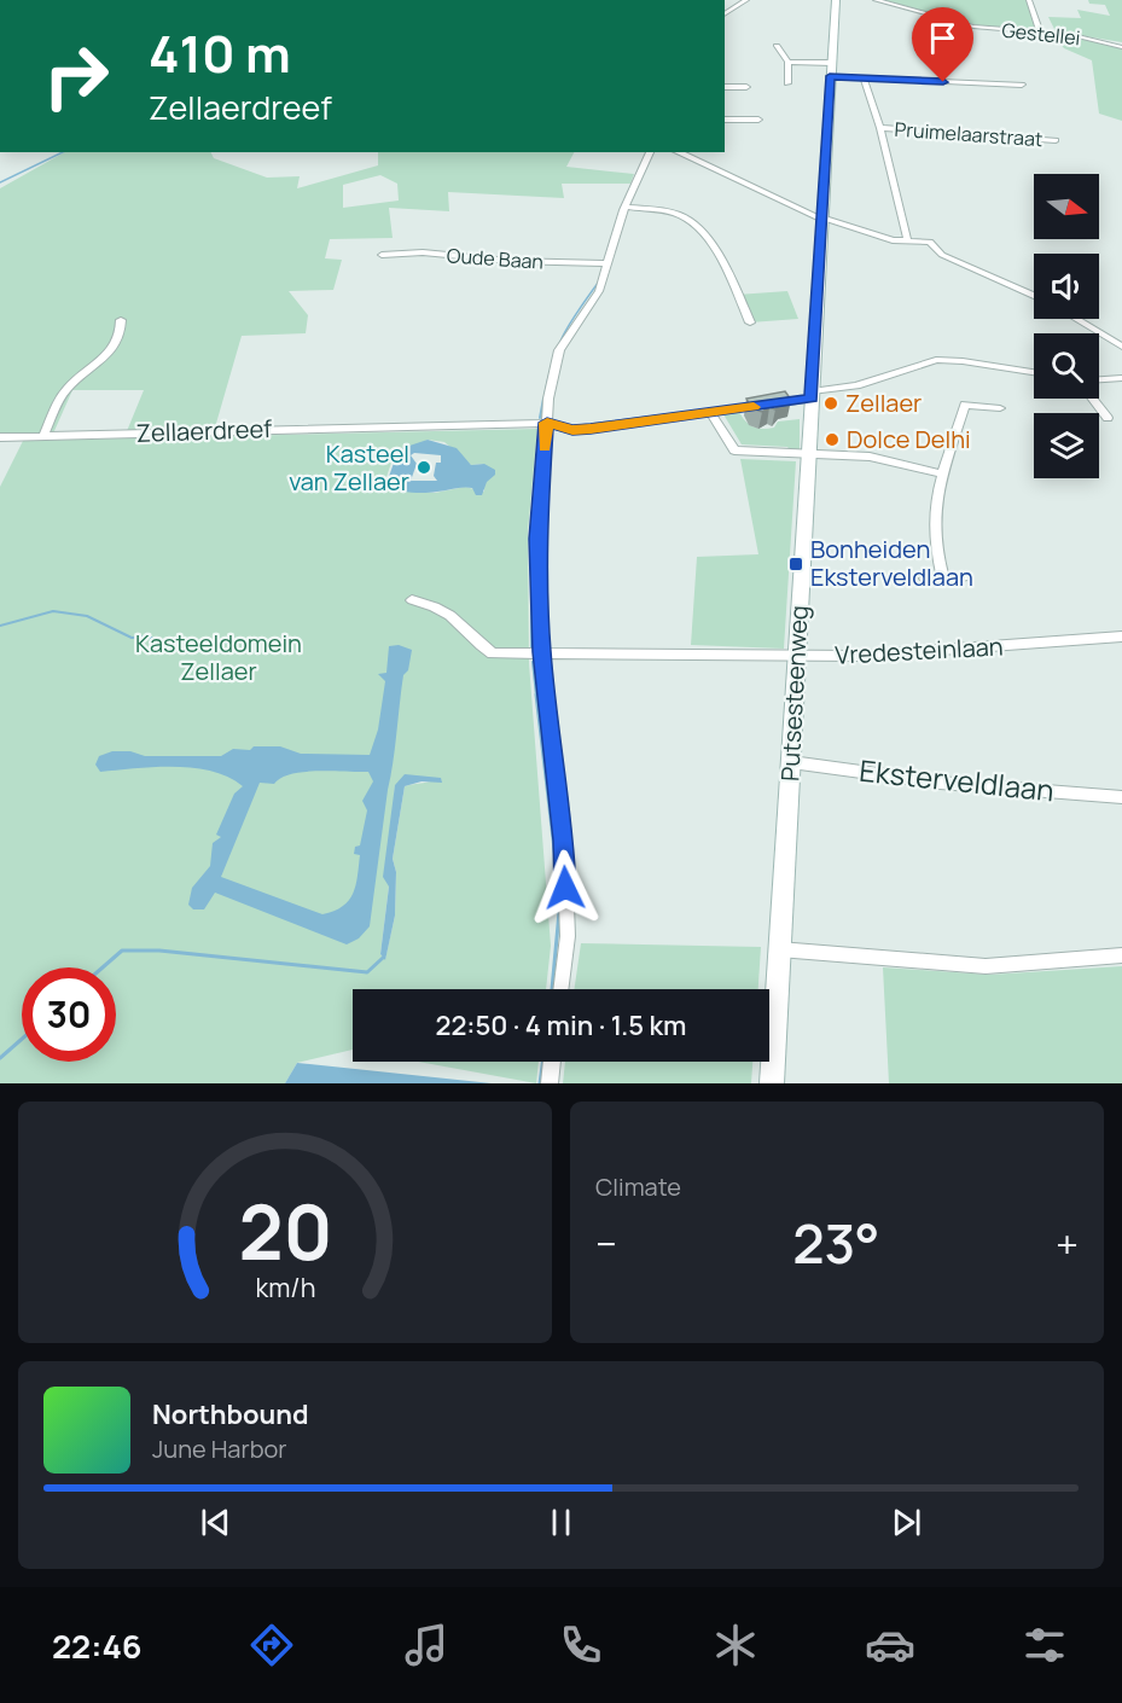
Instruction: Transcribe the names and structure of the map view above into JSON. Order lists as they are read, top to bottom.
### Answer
{
  "streets": {
    "main road": ["Putsesteenweg"],
    "street": [
      "Gestellei",
      "Pruimelaarstraat",
      "Oude Baan",
      "Zellaerdreef",
      "Vredesteinlaan",
      "Eksterveldlaan"
    ]
  },
  "crossings": [
    ["Zellaerdreef", "Putsesteenweg"],
    ["Vredesteinlaan", "Putsesteenweg"],
    ["Putsesteenweg", "Eksterveldlaan"]
  ],
  "parks": ["Kasteeldomein Zellaer"],
  "places": {
    "other": ["Zellaer", "Dolce Delhi", "Kasteel van Zellaer"],
    "transit": ["Bonheiden Eksterveldlaan"]
  },
  "north": "right",
  "page": {
    "turn": ["410 m", "Zellaerdreef"],
    "limit": "30",
    "trip": "22:50 · 4 min · 1.5 km",
    "tile": "Climate",
    "heat": ["−", "23°", "+"],
    "song": ["Northbound", "June Harbor"],
    "tabs": "22:46",
    "gauge": ["20", "km/h"]
  }
}
